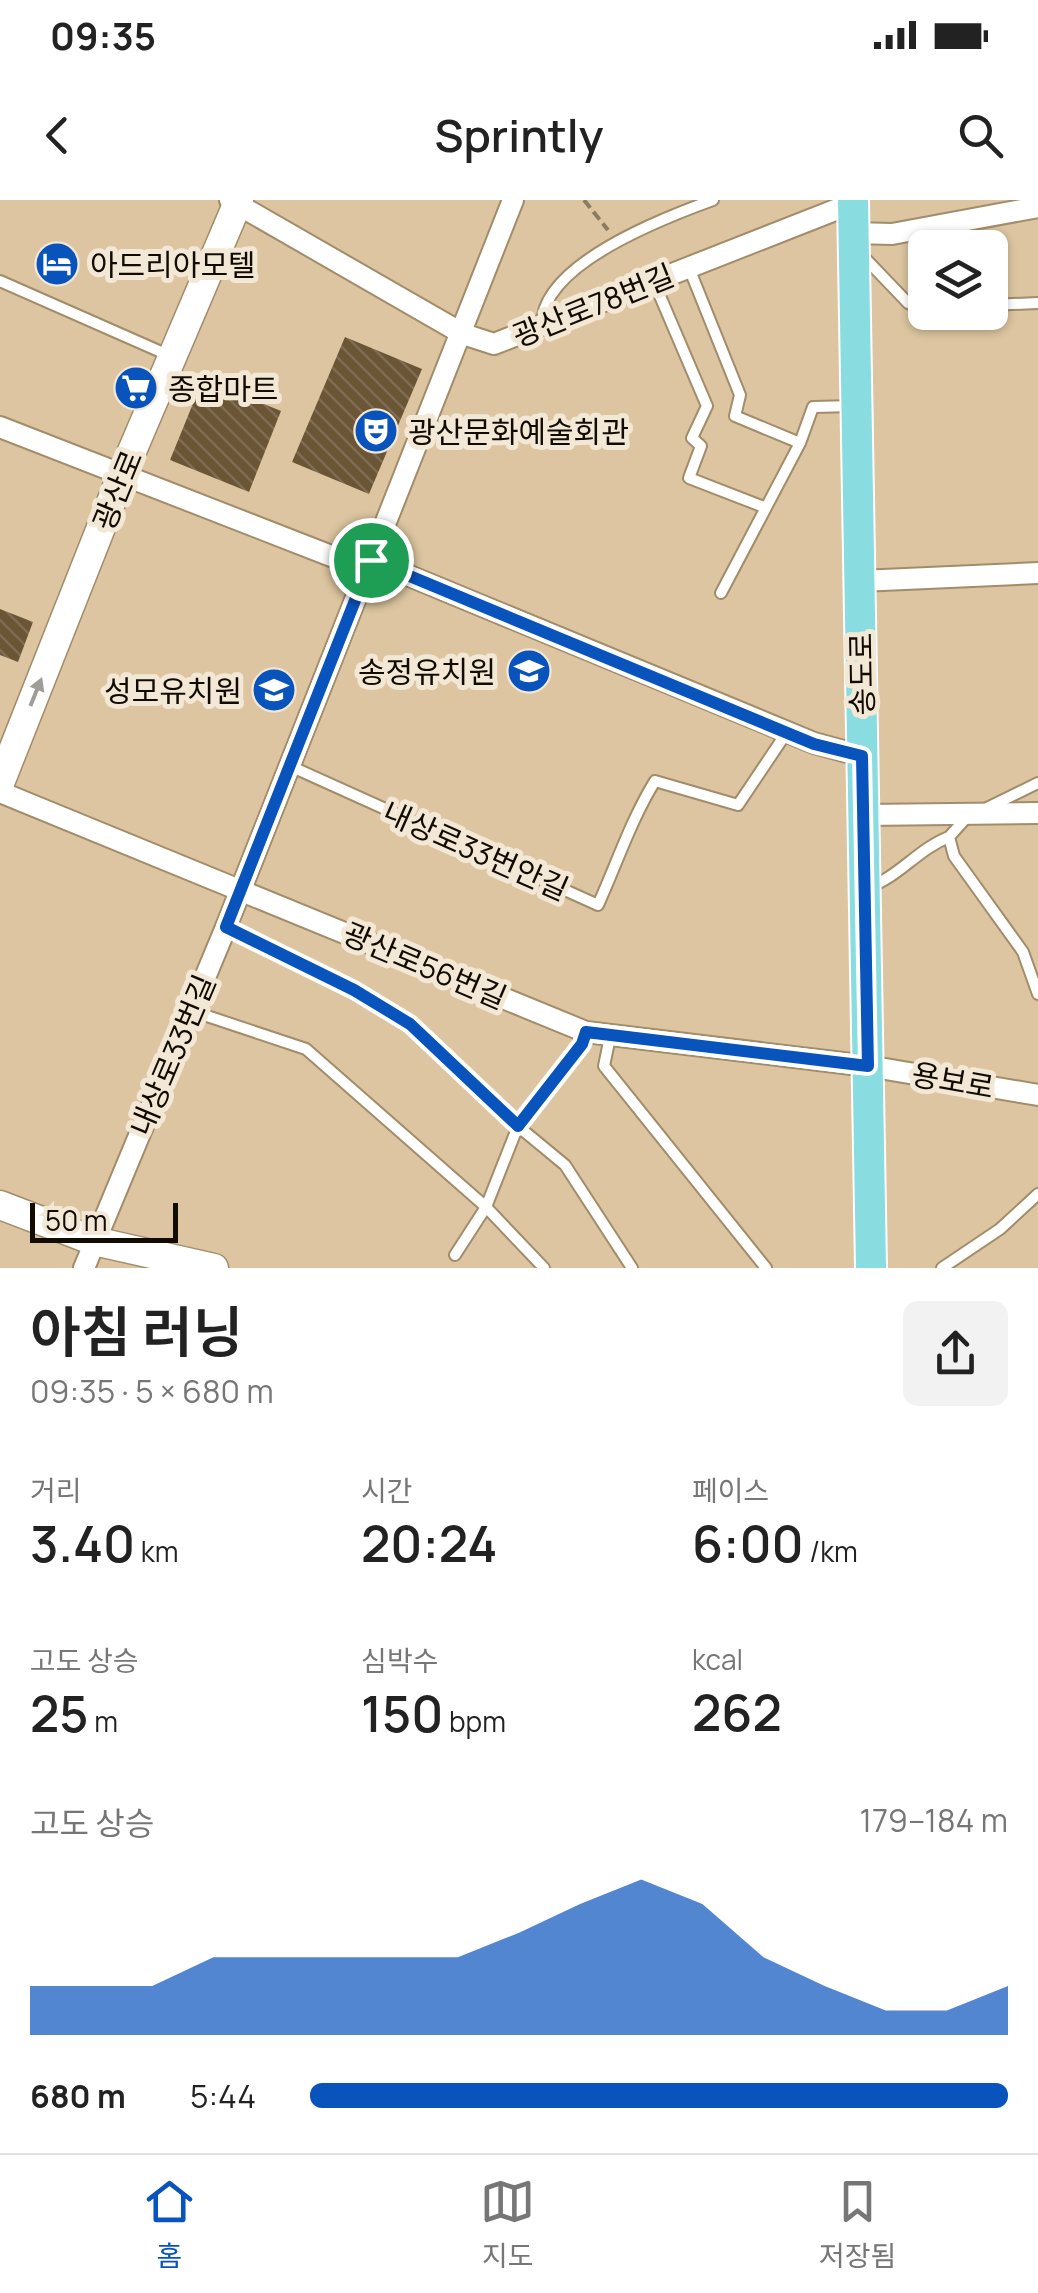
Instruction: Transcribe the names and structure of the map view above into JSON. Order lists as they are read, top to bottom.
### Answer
{
  "streets": {
    "main road": ["광산로", "송도로"],
    "street": [
      "광산로78번길",
      "광산로56번길",
      "내상로33번길",
      "용보로"
    ],
    "lane": ["내상로33번안길"]
  },
  "crossings": [
    ["광산로78번길", "광산로"],
    ["광산로78번길", "송도로"],
    ["광산로78번길", "내상로33번길"],
    ["송도로", "광산로56번길"],
    ["송도로", "용보로"],
    ["내상로33번안길", "내상로33번길"],
    ["광산로56번길", "내상로33번길"],
    ["광산로56번길", "용보로"]
  ],
  "one_way": ["광산로"],
  "places": {
    "hotel": ["아드리아모텔"],
    "supermarket": ["종합마트"],
    "theatre": ["광산문화예술회관"],
    "school or university": ["송정유치원", "성모유치원"]
  },
  "scale_bar": "50 m",
  "page": {
    "status": "09:35",
    "header": "Sprintly",
    "scale": "50 m",
    "heading": ["아침 러닝", "09:35 · 5 × 680 m"],
    "stats": [
      ["거리", "3.40 km"],
      ["시간", "20:24"],
      ["페이스", "6:00 /km"],
      ["고도 상승", "25 m"],
      ["심박수", "150 bpm"],
      ["kcal", "262"]
    ],
    "chart": ["고도 상승", "179–184 m"],
    "list": [
      {
        "name": "680 m",
        "note": "5:44"
      }
    ],
    "tabs": ["홈", "지도", "저장됨"]
  }
}
